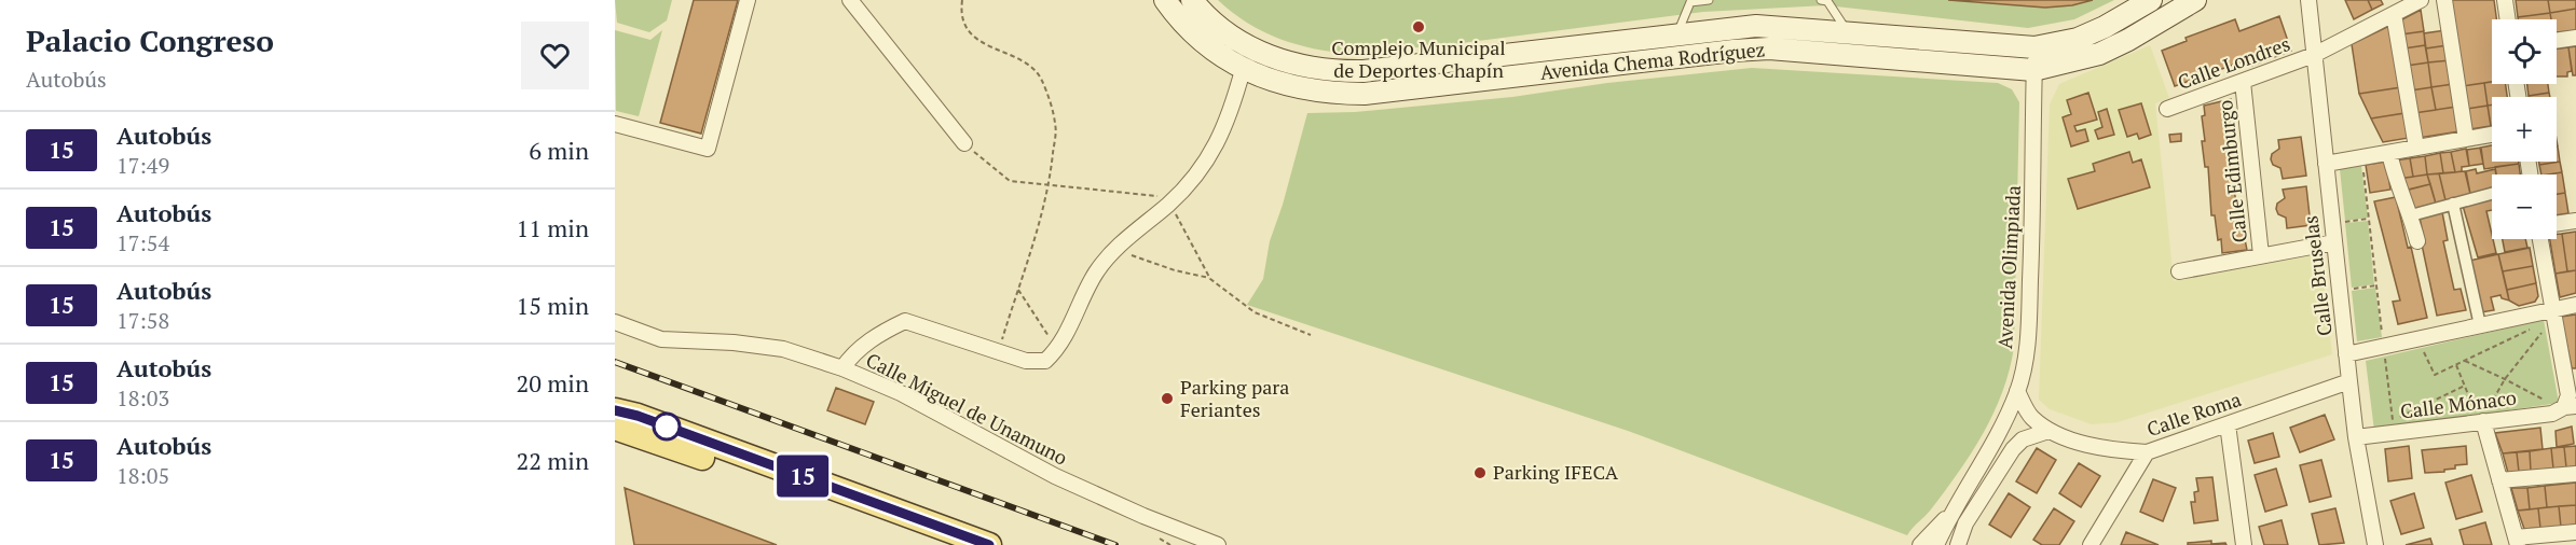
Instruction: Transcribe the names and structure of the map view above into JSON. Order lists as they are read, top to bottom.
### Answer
{
  "streets": {
    "main road": ["Avenida Chema Rodríguez"],
    "street": [
      "Calle Londres",
      "Calle Edimburgo",
      "Avenida Olimpiada",
      "Calle Bruselas",
      "Calle Mónaco",
      "Calle Miguel de Unamuno",
      "Calle Roma"
    ]
  },
  "crossings": [
    ["Avenida Chema Rodríguez", "Avenida Olimpiada"],
    ["Calle Londres", "Calle Edimburgo"],
    ["Calle Londres", "Calle Bruselas"],
    ["Calle Bruselas", "Calle Mónaco"],
    ["Calle Bruselas", "Calle Roma"]
  ],
  "places": ["Complejo Municipal de Deportes Chapín", "Parking para Feriantes", "Parking IFECA"],
  "lines": ["bus line 15"],
  "page": {
    "heading": ["Palacio Congreso", "Autobús"],
    "on_map": "15",
    "map_buttons": ["+", "−"],
    "list": [
      {
        "mark": "15",
        "name": "Autobús",
        "note": "17:49",
        "value": "6 min"
      },
      {
        "mark": "15",
        "name": "Autobús",
        "note": "17:54",
        "value": "11 min"
      },
      {
        "mark": "15",
        "name": "Autobús",
        "note": "17:58",
        "value": "15 min"
      },
      {
        "mark": "15",
        "name": "Autobús",
        "note": "18:03",
        "value": "20 min"
      },
      {
        "mark": "15",
        "name": "Autobús",
        "note": "18:05",
        "value": "22 min"
      }
    ]
  }
}
